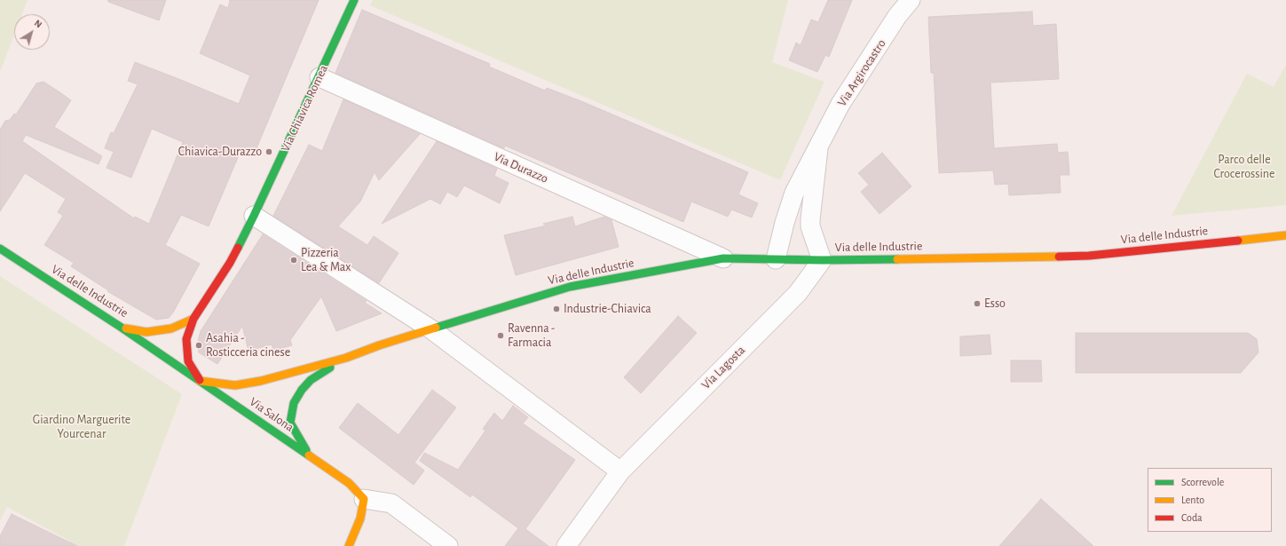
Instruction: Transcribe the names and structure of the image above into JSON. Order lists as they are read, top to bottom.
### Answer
{
  "streets": {
    "street": [
      "Via Argirocastro",
      "Via Chiavica Romea",
      "Via Durazzo",
      "Via delle Industrie",
      "Via Lagosta",
      "Via Salona"
    ]
  },
  "crossings": [
    ["Via Argirocastro", "Via delle Industrie"],
    ["Via Argirocastro", "Via Lagosta"],
    ["Via Chiavica Romea", "Via Durazzo"],
    ["Via Chiavica Romea", "Via delle Industrie"],
    ["Via Durazzo", "Via delle Industrie"],
    ["Via delle Industrie", "Via Lagosta"],
    ["Via delle Industrie", "Via Salona"]
  ],
  "parks": ["Parco delle Crocerossine", "Giardino Marguerite Yourcenar"],
  "places": [
    "Chiavica-Durazzo",
    "Pizzeria Lea & Max",
    "Esso",
    "Industrie-Chiavica",
    "Ravenna - Farmacia",
    "Asahia - Rosticceria cinese"
  ],
  "legend": ["Scorrevole", "Lento", "Coda"],
  "north": "top right"
}
